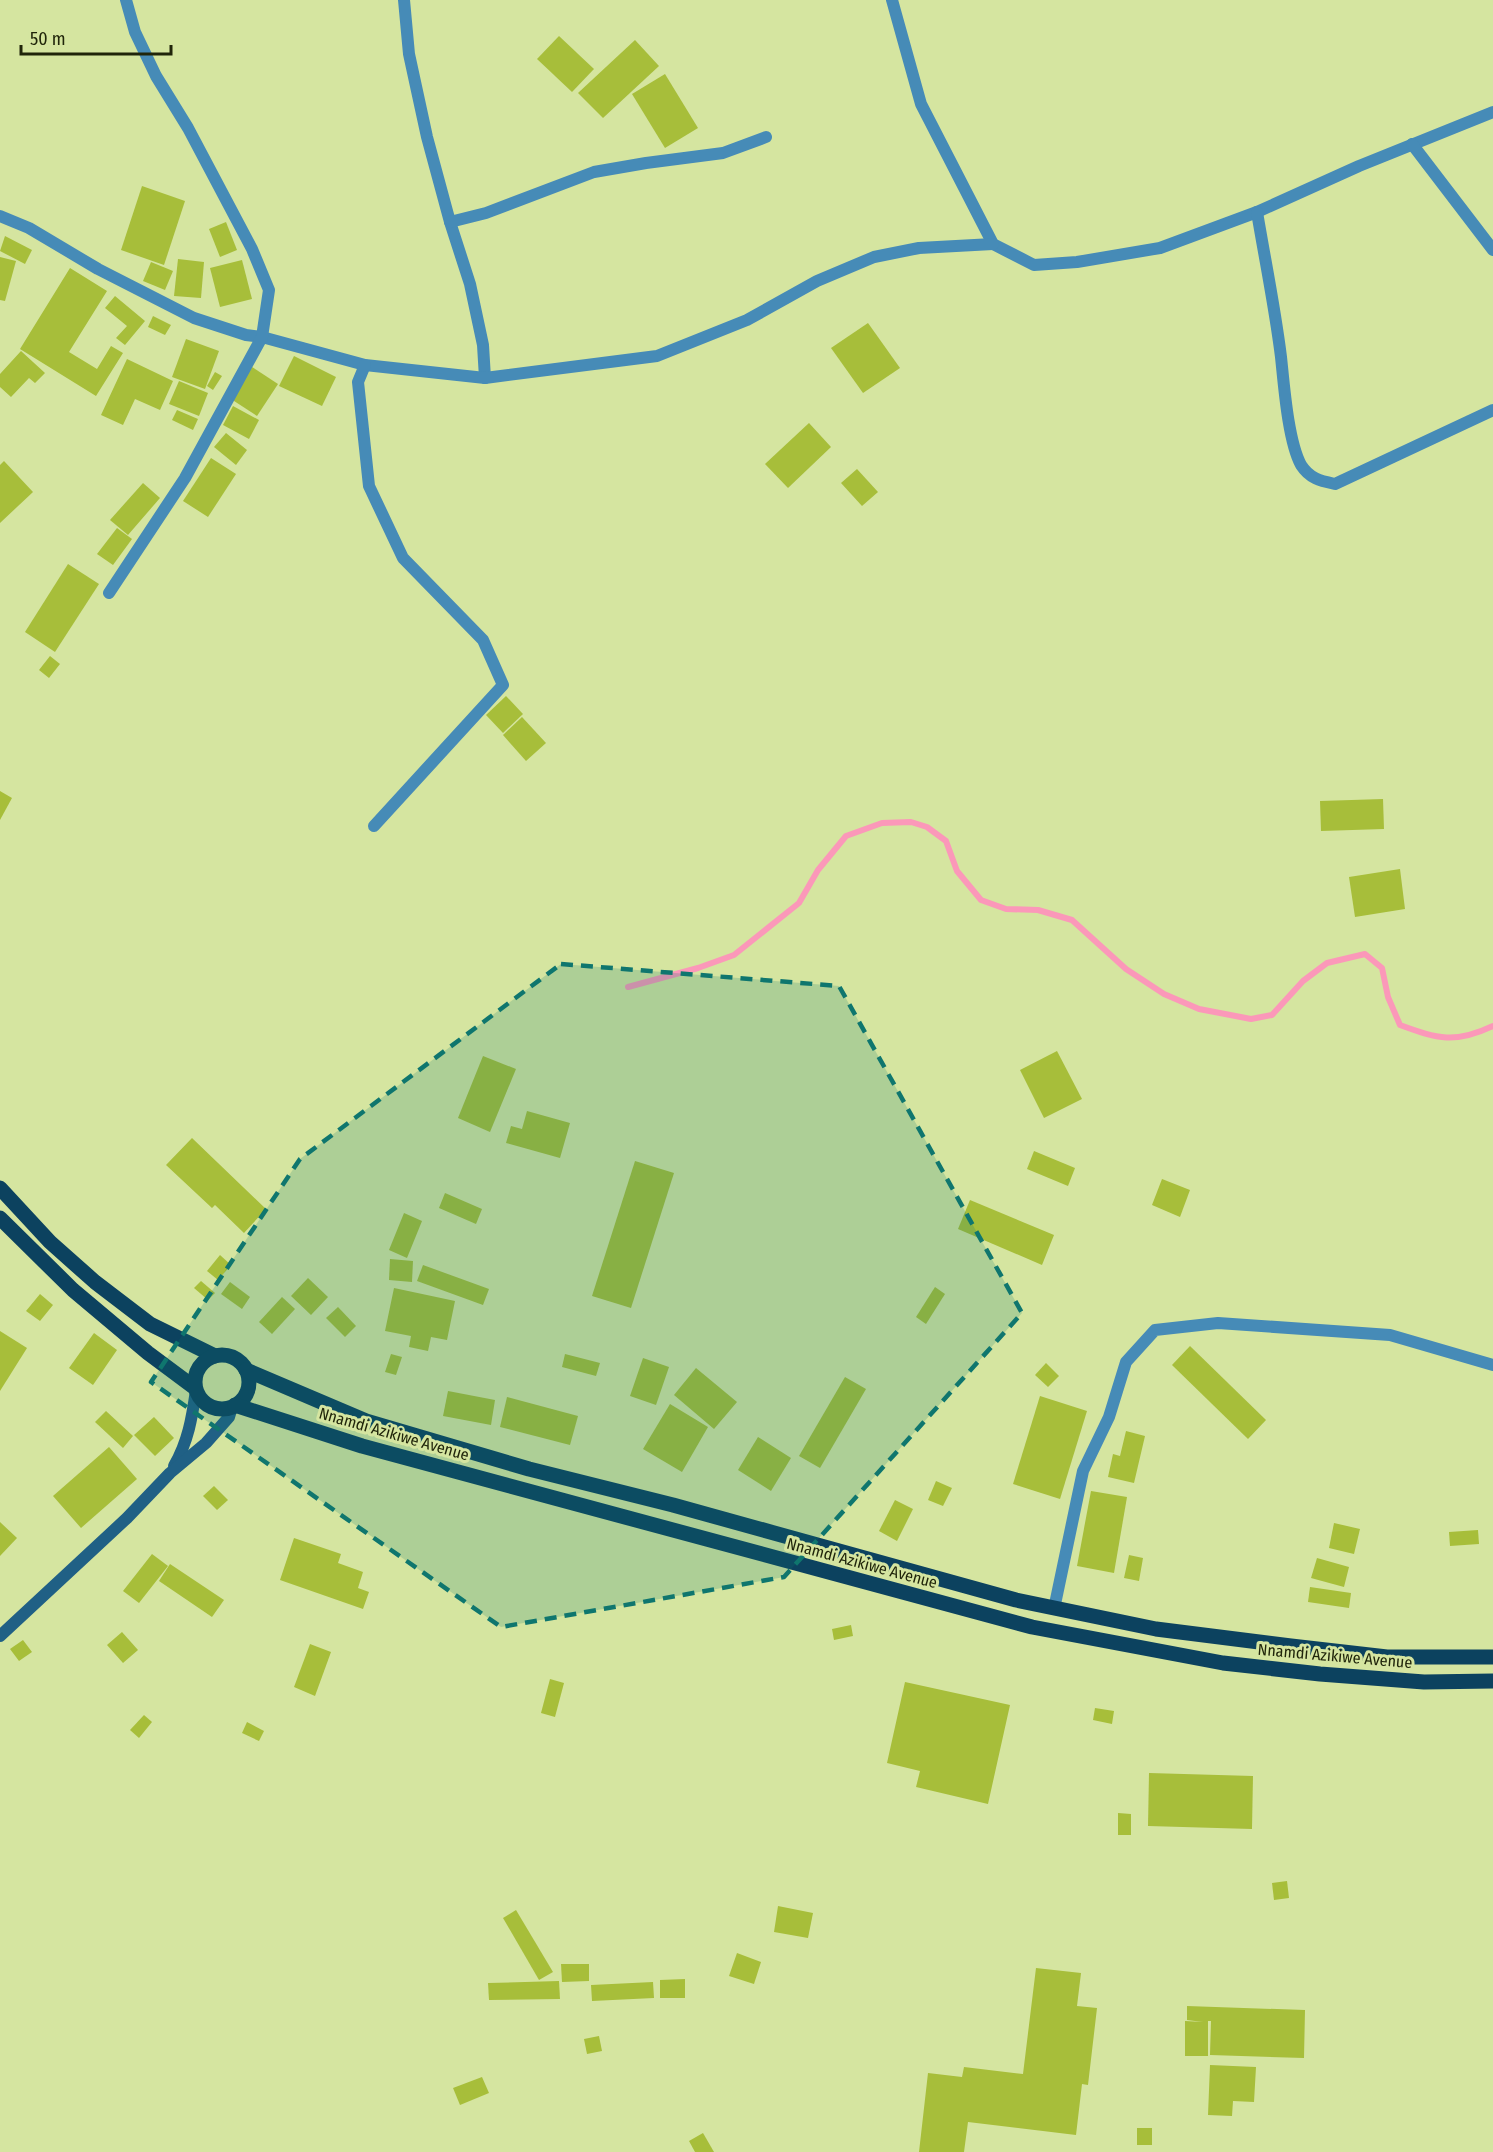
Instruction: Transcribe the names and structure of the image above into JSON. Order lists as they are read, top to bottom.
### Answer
{
  "streets": {
    "main road": ["Nnamdi Azikiwe Avenue"]
  },
  "scale_bar": "50 m"
}
